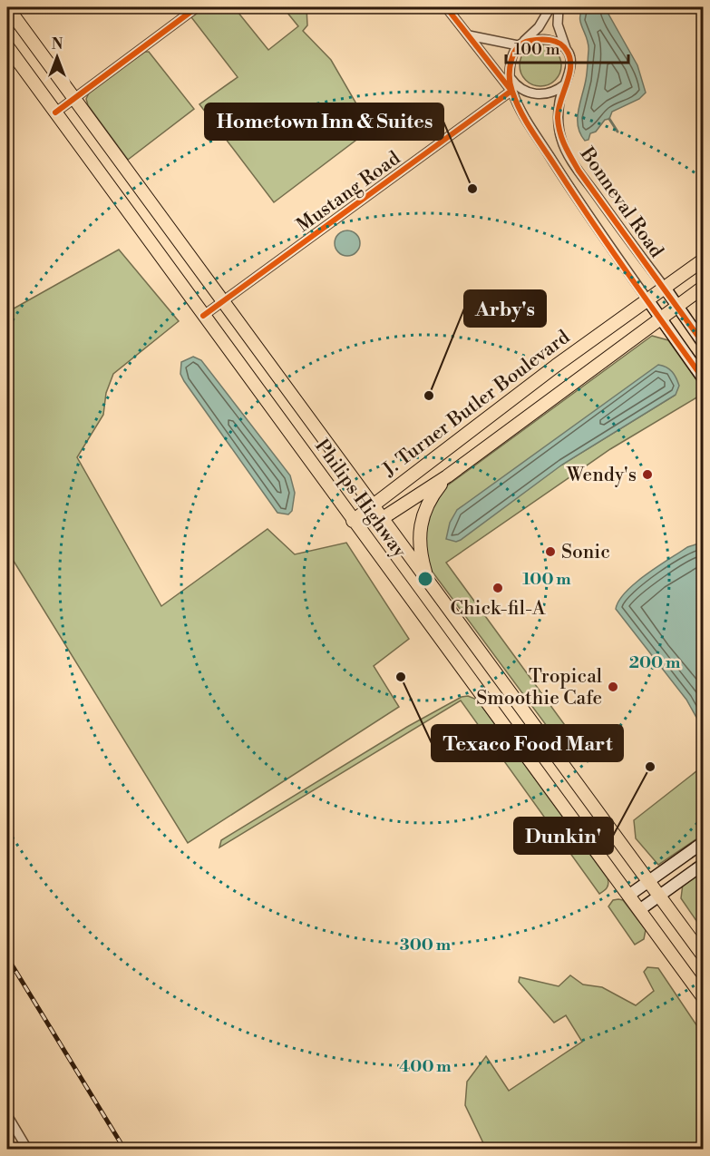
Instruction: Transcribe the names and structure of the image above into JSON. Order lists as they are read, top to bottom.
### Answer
{
  "streets": {
    "main road": ["J. Turner Butler Boulevard", "Philips Highway"],
    "street": ["Mustang Road", "Bonneval Road"]
  },
  "crossings": [
    ["Mustang Road", "Bonneval Road"],
    ["Mustang Road", "Philips Highway"],
    ["Bonneval Road", "J. Turner Butler Boulevard"],
    ["J. Turner Butler Boulevard", "Philips Highway"]
  ],
  "places": [
    "Hometown Inn & Suites",
    "Arby's",
    "Wendy's",
    "Sonic",
    "Chick-fil-A",
    "Texaco Food Mart",
    "Tropical Smoothie Cafe",
    "Dunkin'"
  ],
  "scale_bar": "100 m",
  "north": "top",
  "rings": [
    "100 m",
    "200 m",
    "300 m",
    "400 m"
  ]
}
